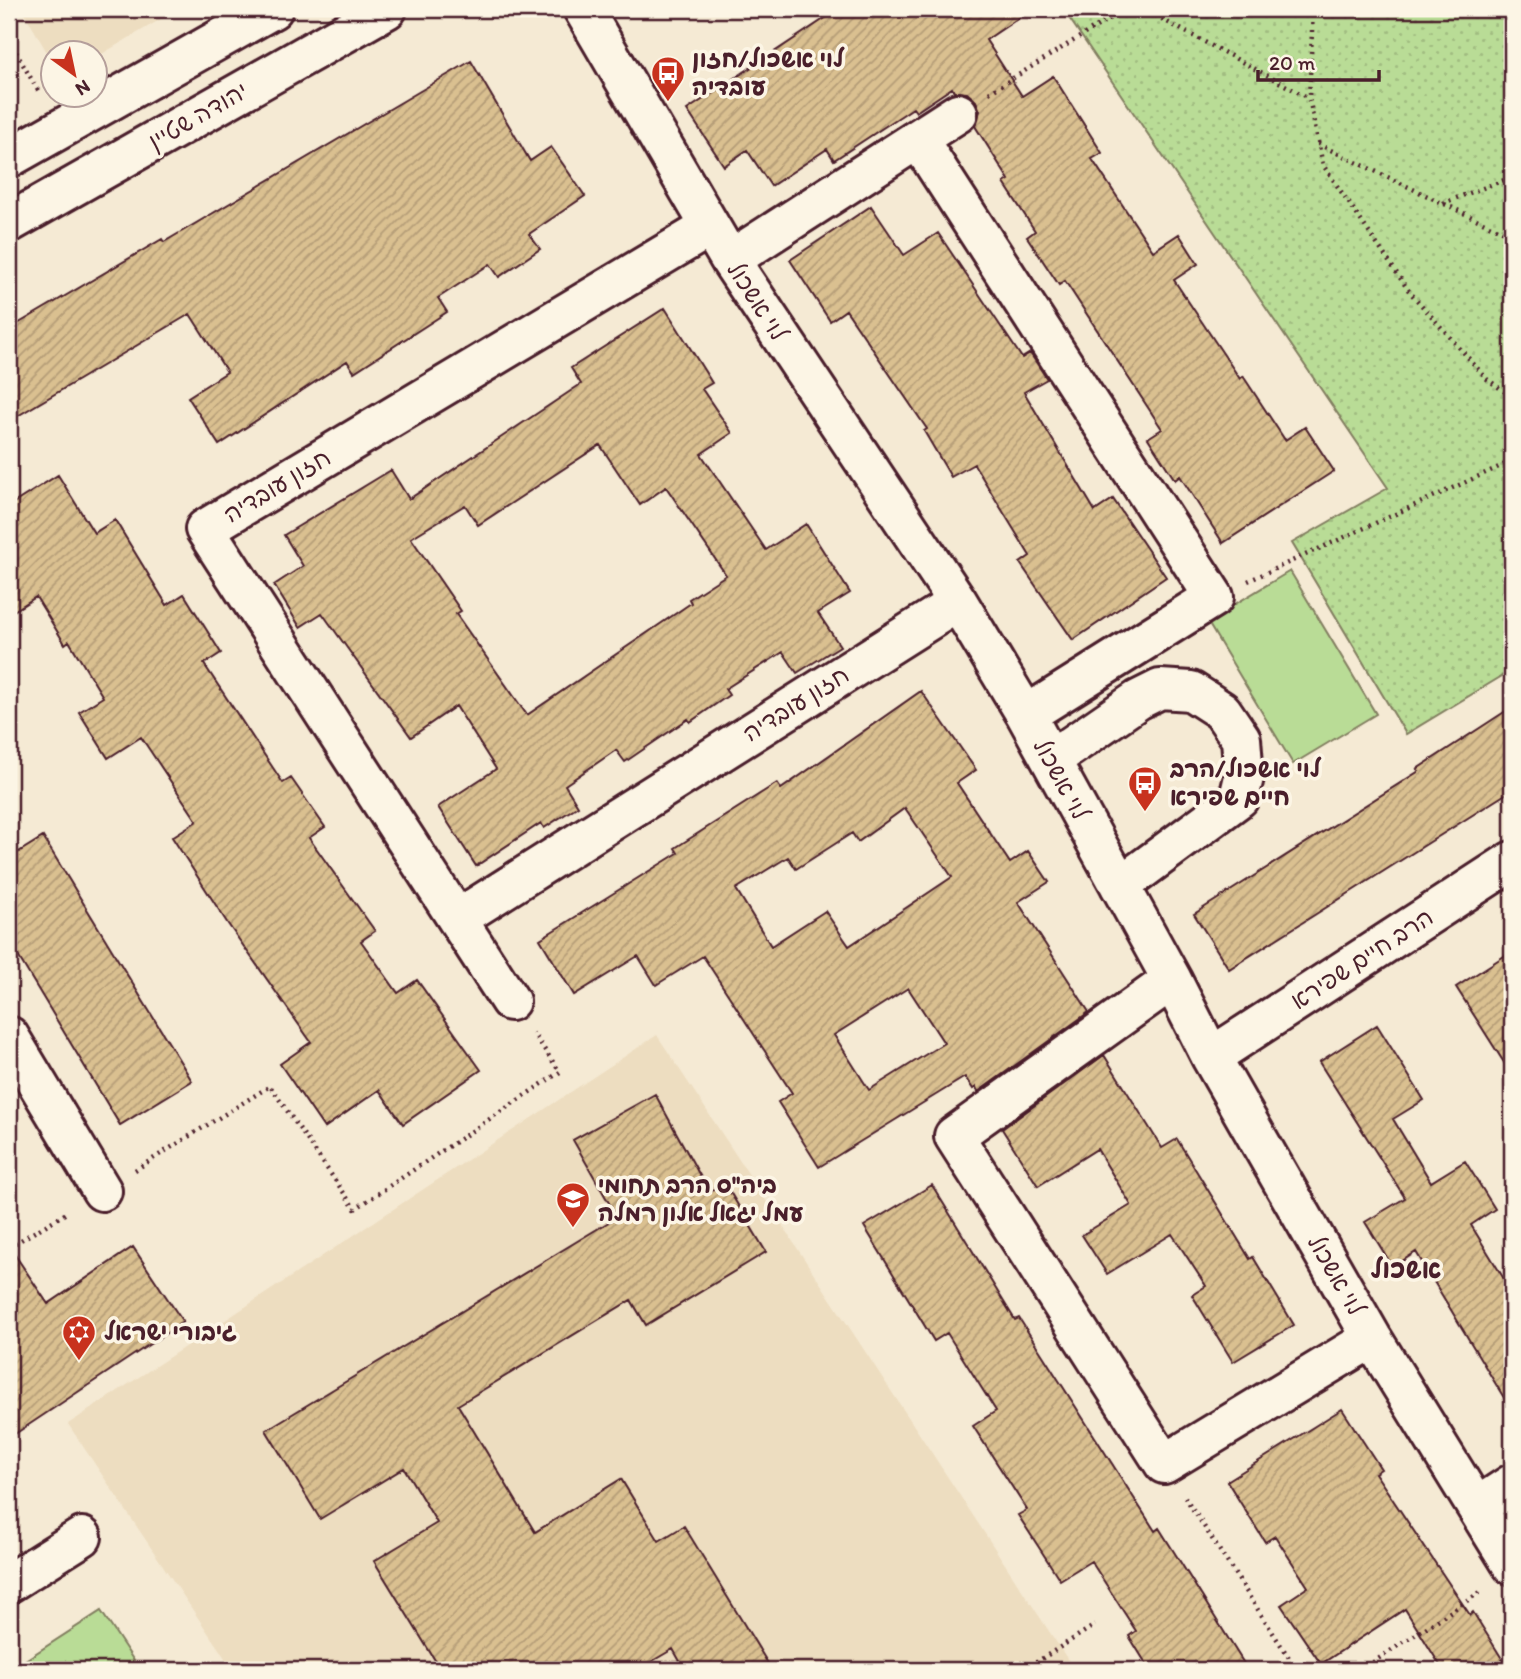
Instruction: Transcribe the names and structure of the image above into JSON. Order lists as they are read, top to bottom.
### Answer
{
  "streets": {
    "street": [
      "יהודה שטיין",
      "לוי אשכול",
      "חזון עובדיה",
      "הרב חיים שפירא"
    ]
  },
  "crossings": [
    ["לוי אשכול", "חזון עובדיה"],
    ["לוי אשכול", "הרב חיים שפירא"]
  ],
  "districts": ["אשכול"],
  "places": {
    "bus stop": ["לוי אשכול/חזון עובדיה", "לוי אשכול/הרב חיים שפירא"],
    "school or university": ["ביה\"ס הרב תחומי עמל יגאל אלון רמלה"],
    "synagogue": ["גיבורי ישראל"]
  },
  "scale_bar": "20 m",
  "north": "bottom right"
}
